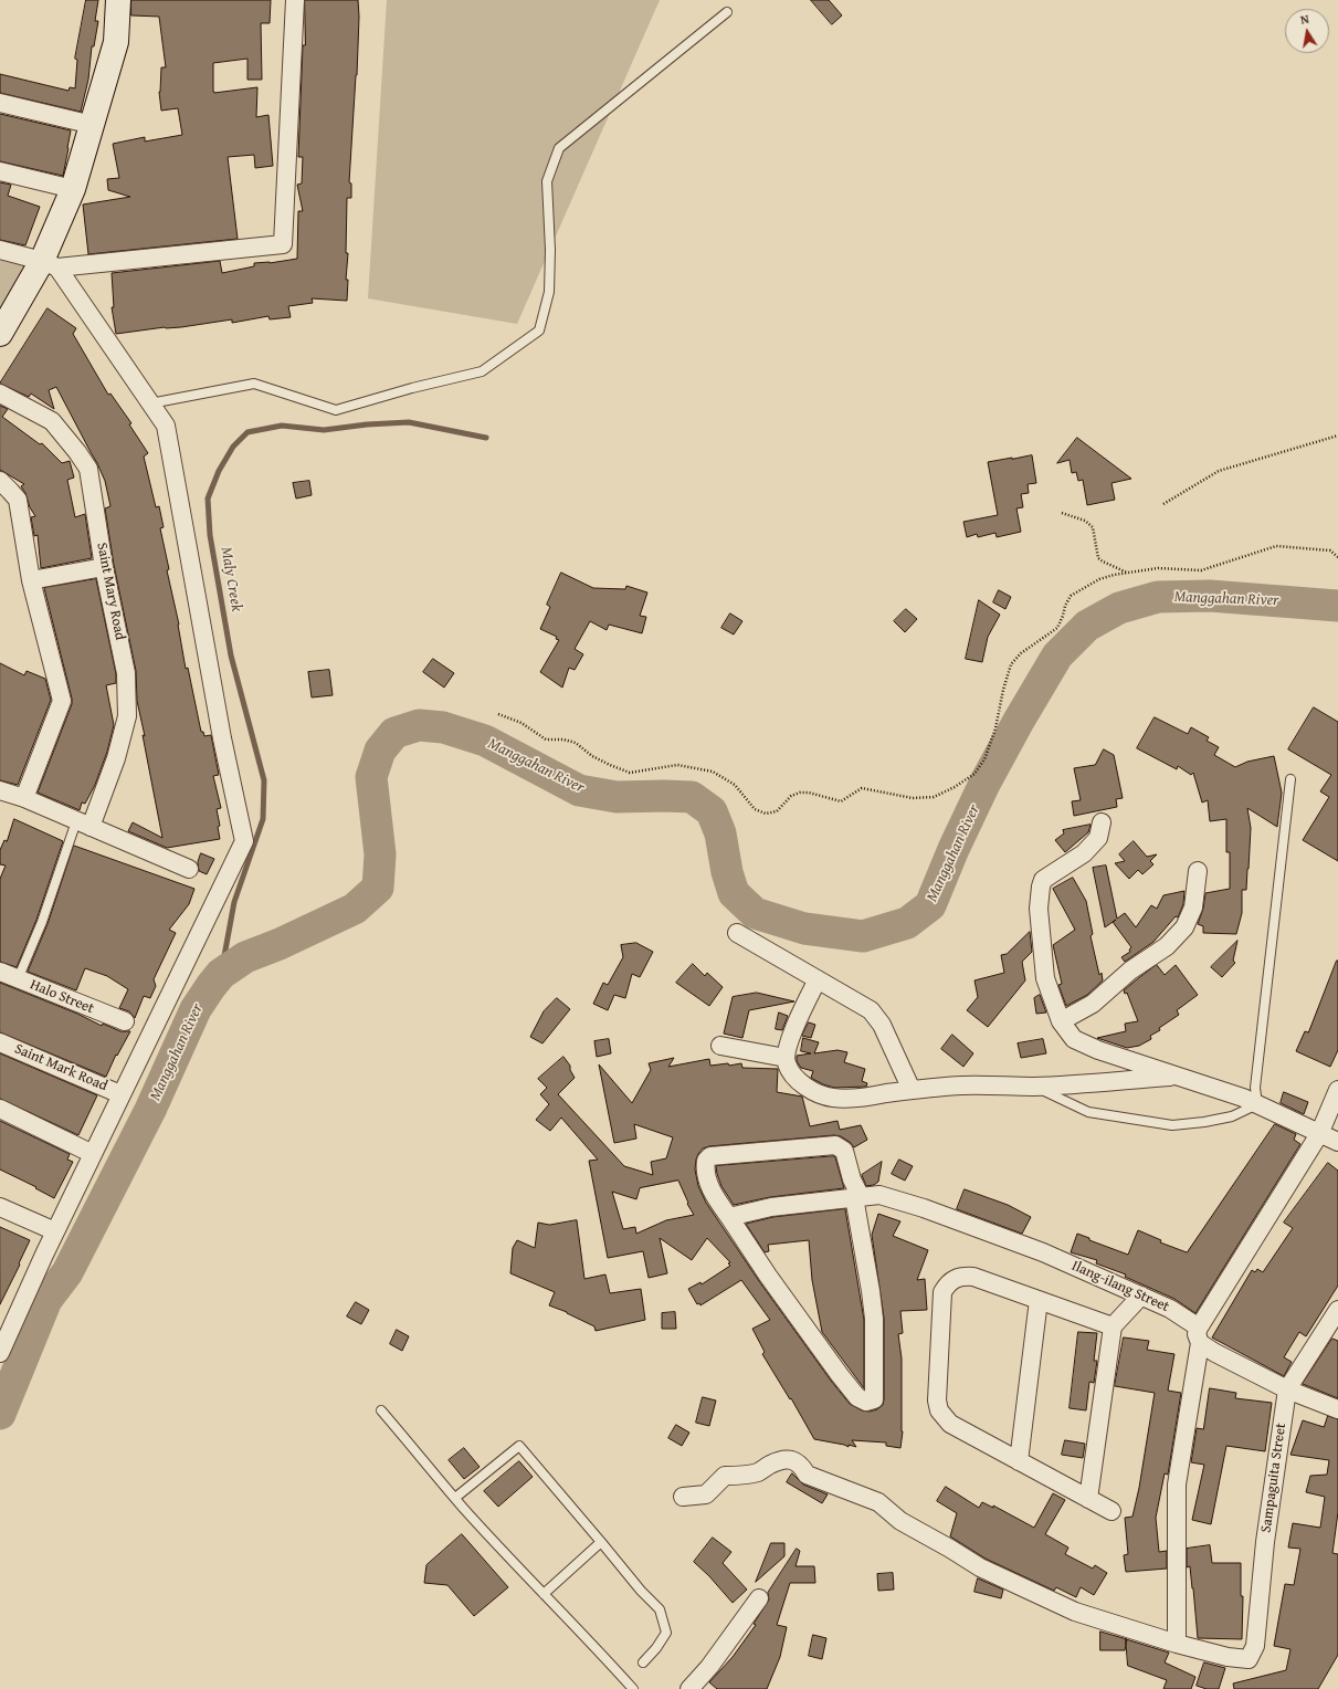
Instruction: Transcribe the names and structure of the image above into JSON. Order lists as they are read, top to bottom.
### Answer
{
  "streets": {
    "street": [
      "Saint Mary Road",
      "Halo Street",
      "Saint Mark Road",
      "Ilang-ilang Street",
      "Sampaguita Street"
    ]
  },
  "crossings": [
    ["Ilang-ilang Street", "Sampaguita Street"]
  ],
  "water": ["Maly Creek", "Manggahan River"],
  "north": "top"
}
